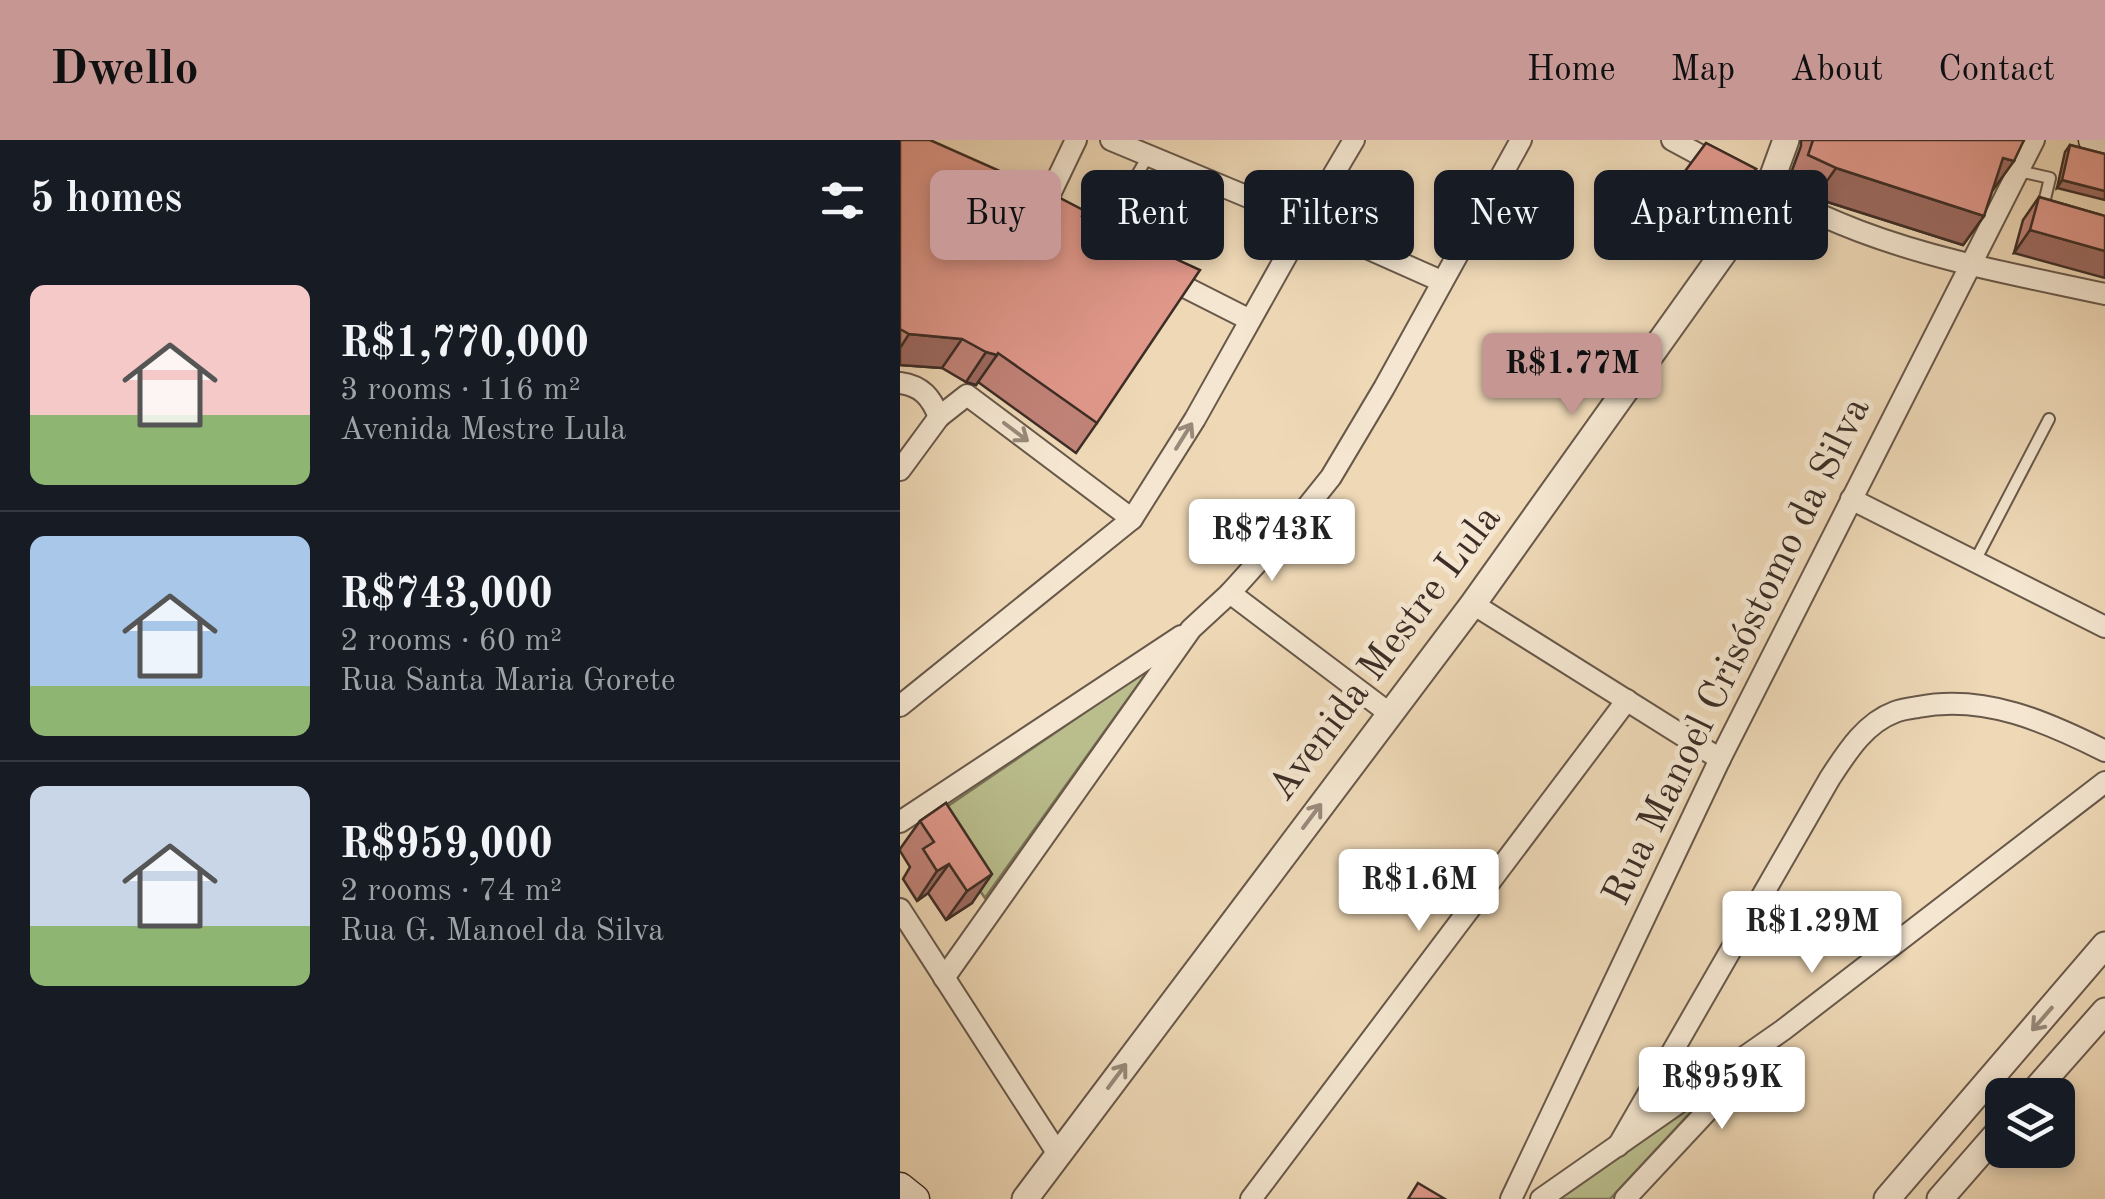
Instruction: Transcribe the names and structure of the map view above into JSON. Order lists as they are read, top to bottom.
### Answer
{
  "streets": {
    "street": ["Rua Manoel Crisóstomo da Silva", "Avenida Mestre Lula"]
  },
  "page": {
    "header": "Dwello",
    "nav": [
      "Home",
      "Map",
      "About",
      "Contact"
    ],
    "heading": "5 homes",
    "chip": [
      "Buy",
      "Rent",
      "Filters",
      "New",
      "Apartment"
    ],
    "list": [
      {
        "name": "R$1,770,000",
        "note": "3 rooms · 116 m² · Avenida Mestre Lula"
      },
      {
        "name": "R$743,000",
        "note": "2 rooms · 60 m² · Rua Santa Maria Gorete"
      },
      {
        "name": "R$959,000",
        "note": "2 rooms · 74 m² · Rua G. Manoel da Silva"
      }
    ],
    "price": [
      "R$1.77M",
      "R$743K",
      "R$1.6M",
      "R$1.29M",
      "R$959K"
    ]
  }
}
